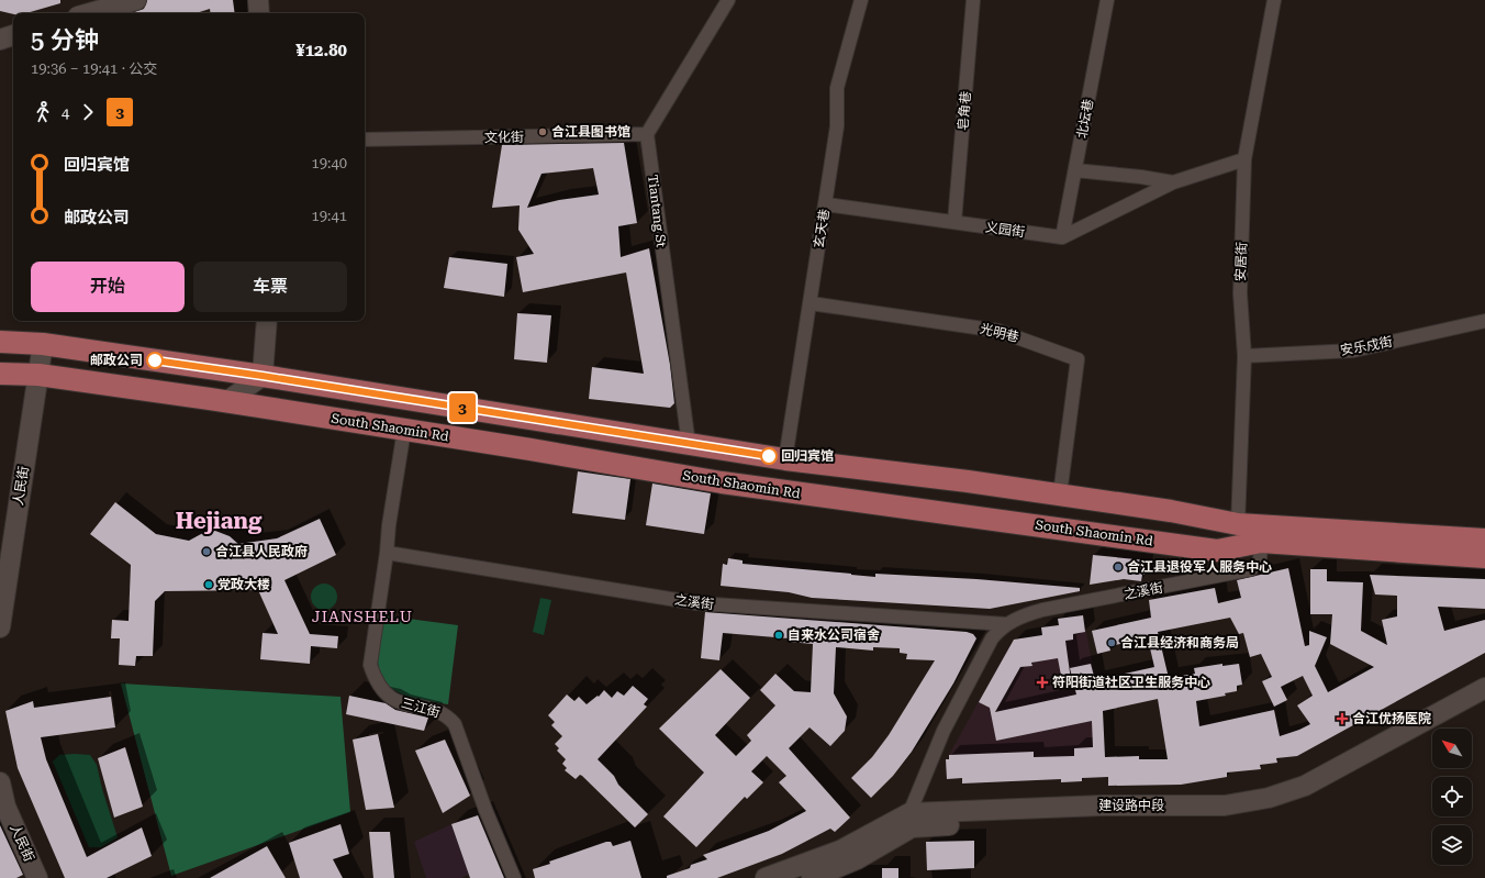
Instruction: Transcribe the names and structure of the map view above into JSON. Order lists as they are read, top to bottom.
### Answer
{
  "streets": {
    "main road": ["South Shaomin Rd", "人民街", "建设路中段"],
    "street": [
      "皂角巷",
      "北坛巷",
      "文化街",
      "Tiantang St",
      "玄天巷",
      "义园街",
      "安居街",
      "光明巷",
      "安乐戍街",
      "之溪街",
      "三江街"
    ]
  },
  "crossings": [
    ["皂角巷", "义园街"],
    ["北坛巷", "义园街"],
    ["文化街", "Tiantang St"],
    ["玄天巷", "义园街"],
    ["玄天巷", "光明巷"],
    ["安居街", "安乐戍街"],
    ["South Shaomin Rd", "人民街"],
    ["South Shaomin Rd", "之溪街"],
    ["South Shaomin Rd", "三江街"],
    ["之溪街", "三江街"],
    ["之溪街", "建设路中段"]
  ],
  "districts": ["Hejiang", "JIANSHELU"],
  "places": {
    "other": [
      "合江县图书馆",
      "邮政公司",
      "回归宾馆",
      "合江县人民政府",
      "合江县退役军人服务中心",
      "党政大楼",
      "自来水公司宿舍",
      "合江县经济和商务局"
    ],
    "health": ["符阳街道社区卫生服务中心", "合江优扬医院"]
  },
  "lines": ["bus line 3"],
  "north": "top left",
  "page": {
    "on_map": "3",
    "heading": ["5 分钟", "19:36 – 19:41 · 公交", "¥12.80"],
    "legs": ["4", "3"],
    "list": [
      {
        "name": "回归宾馆",
        "value": "19:40"
      },
      {
        "name": "邮政公司",
        "value": "19:41"
      }
    ],
    "buttons": ["开始", "车票"]
  }
}
